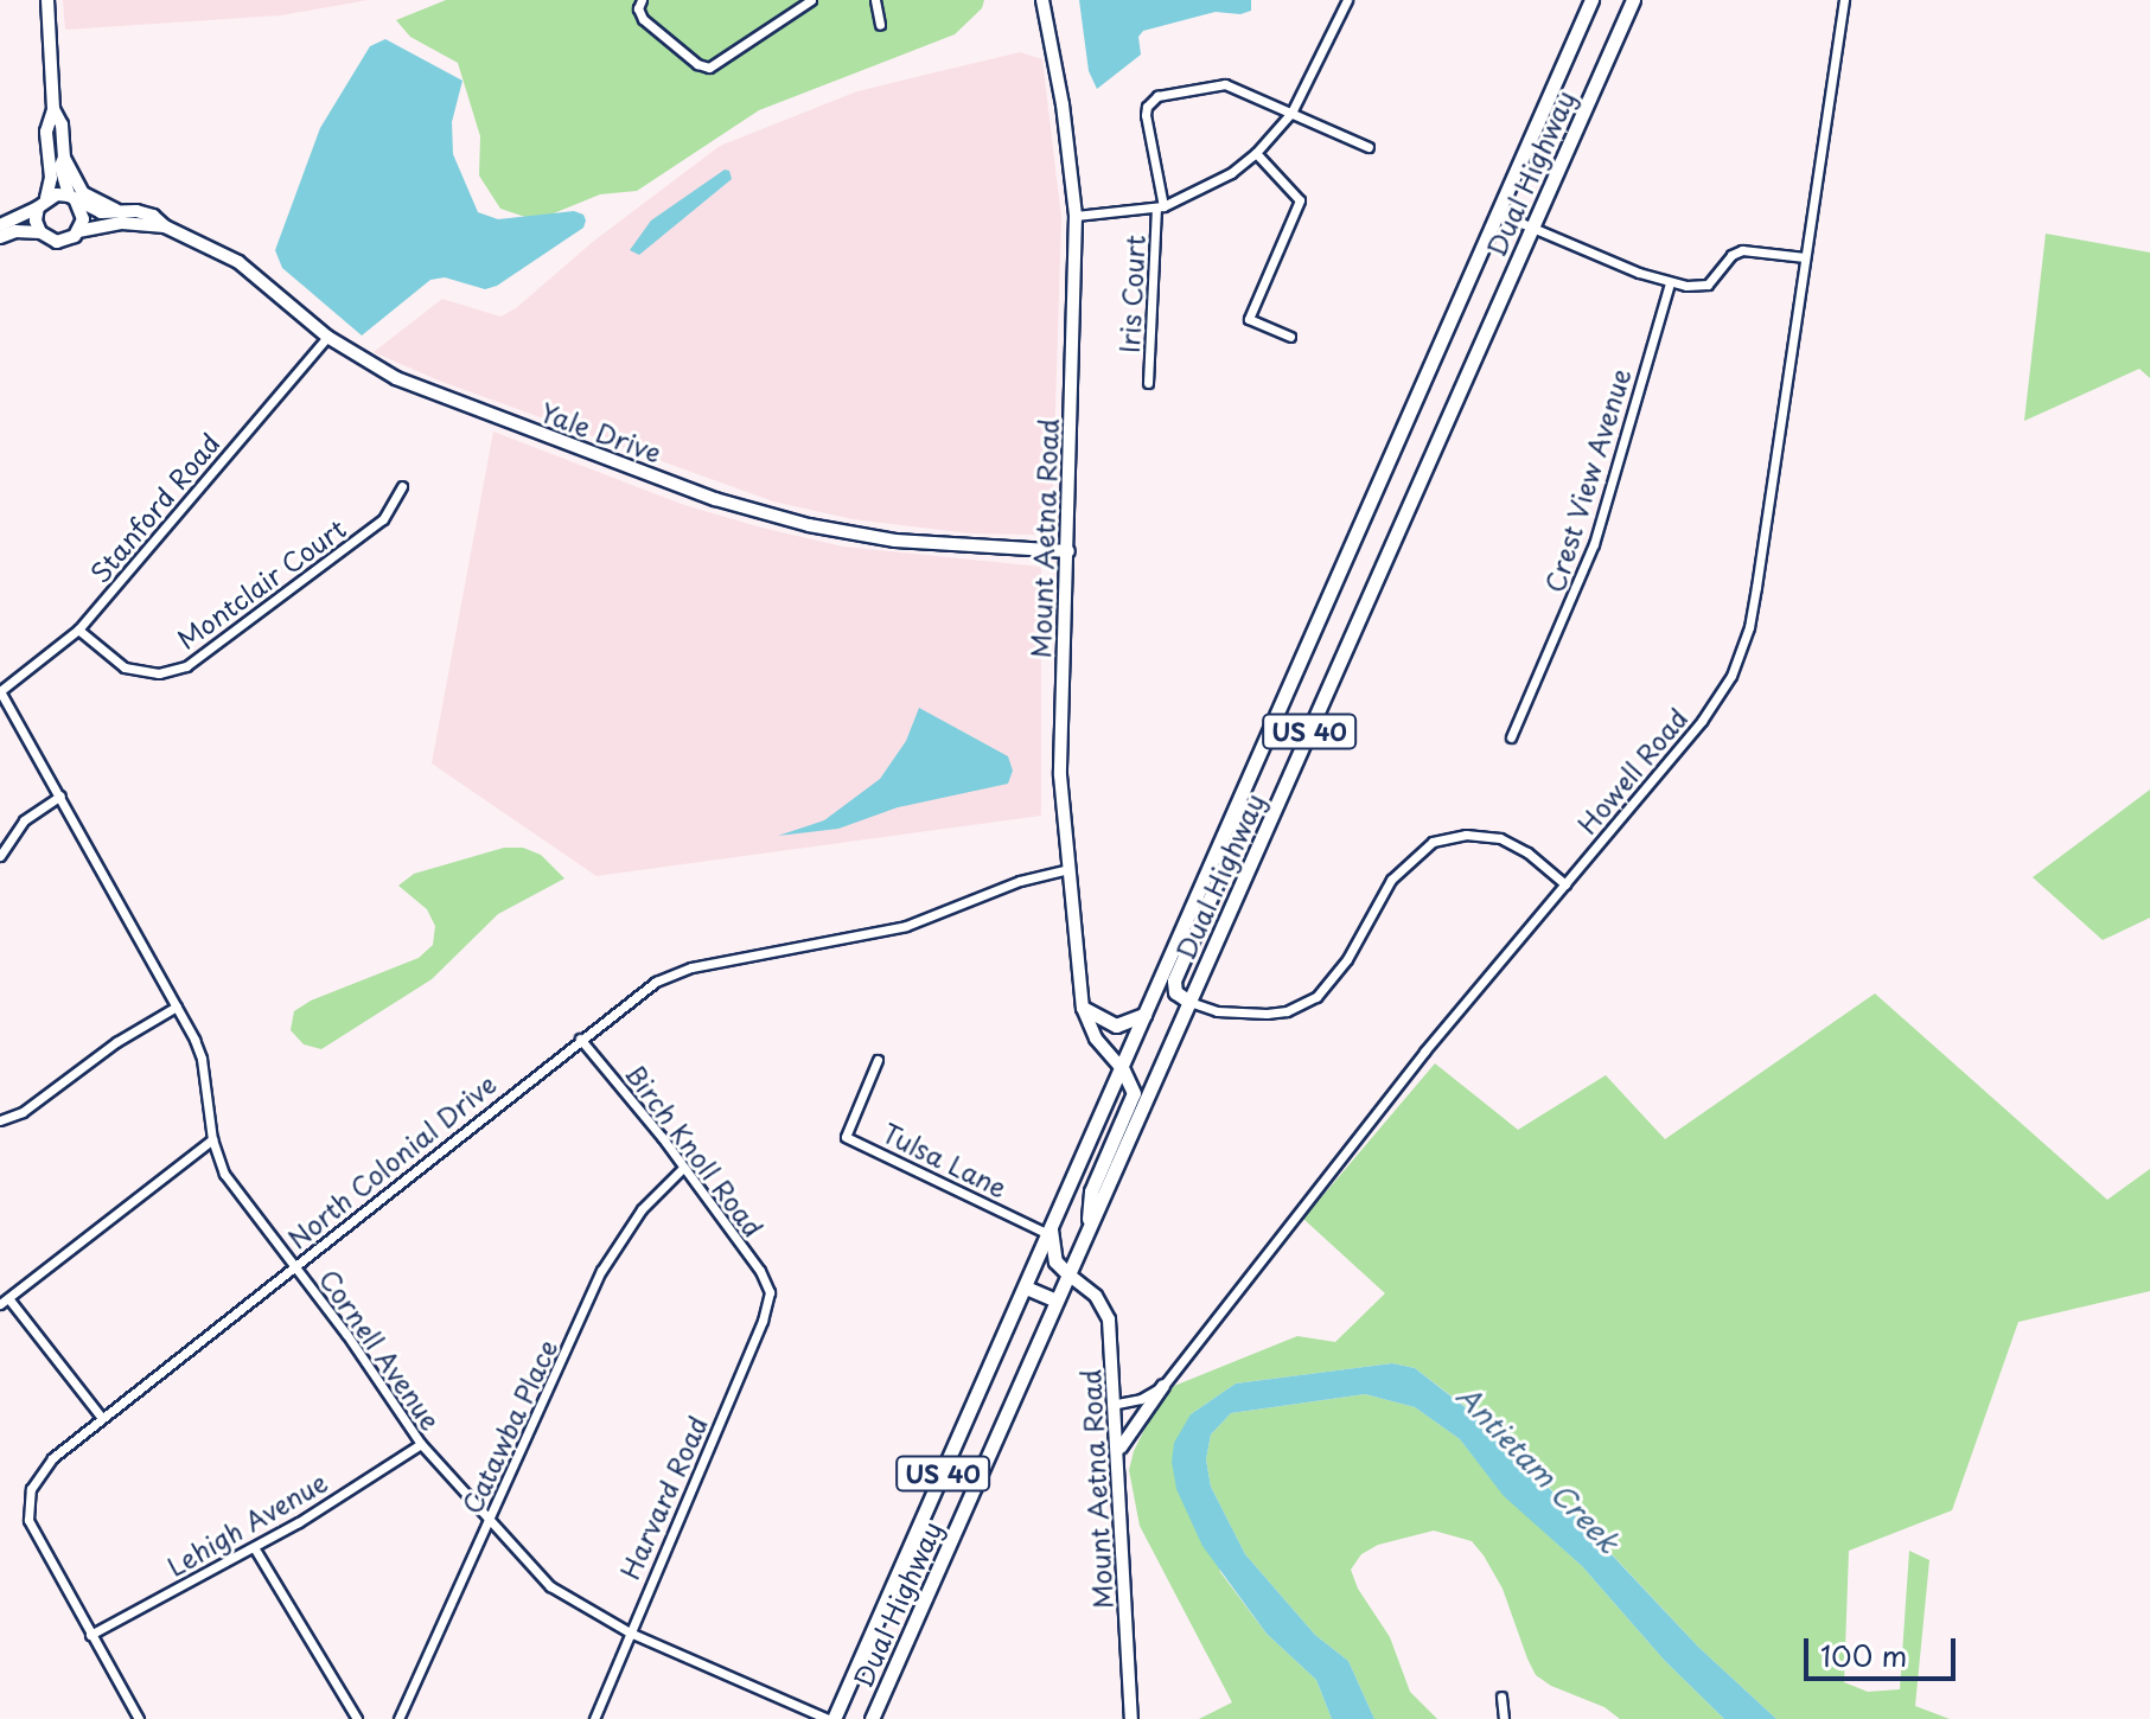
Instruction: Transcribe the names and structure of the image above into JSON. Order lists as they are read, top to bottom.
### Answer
{
  "streets": {
    "main road": ["Dual Highway", "US 40"],
    "street": [
      "Iris Court",
      "Yale Drive",
      "Crest View Avenue",
      "Stanford Road",
      "Mount Aetna Road",
      "Montclair Court",
      "Howell Road",
      "Birch Knoll Road",
      "Tulsa Lane",
      "North Colonial Drive",
      "Cornell Avenue",
      "Catawba Place",
      "Harvard Road",
      "Lehigh Avenue"
    ]
  },
  "crossings": [
    ["Dual Highway", "Mount Aetna Road"],
    ["Dual Highway", "Tulsa Lane"],
    ["Dual Highway", "Cornell Avenue"],
    ["Yale Drive", "Stanford Road"],
    ["Yale Drive", "Mount Aetna Road"],
    ["Stanford Road", "Montclair Court"],
    ["Stanford Road", "Cornell Avenue"],
    ["Mount Aetna Road", "North Colonial Drive"],
    ["Birch Knoll Road", "North Colonial Drive"],
    ["Birch Knoll Road", "Catawba Place"],
    ["Birch Knoll Road", "Harvard Road"],
    ["North Colonial Drive", "Cornell Avenue"],
    ["North Colonial Drive", "Lehigh Avenue"],
    ["Cornell Avenue", "Catawba Place"],
    ["Cornell Avenue", "Harvard Road"],
    ["Cornell Avenue", "Lehigh Avenue"]
  ],
  "water": ["Antietam Creek"],
  "scale_bar": "100 m"
}
